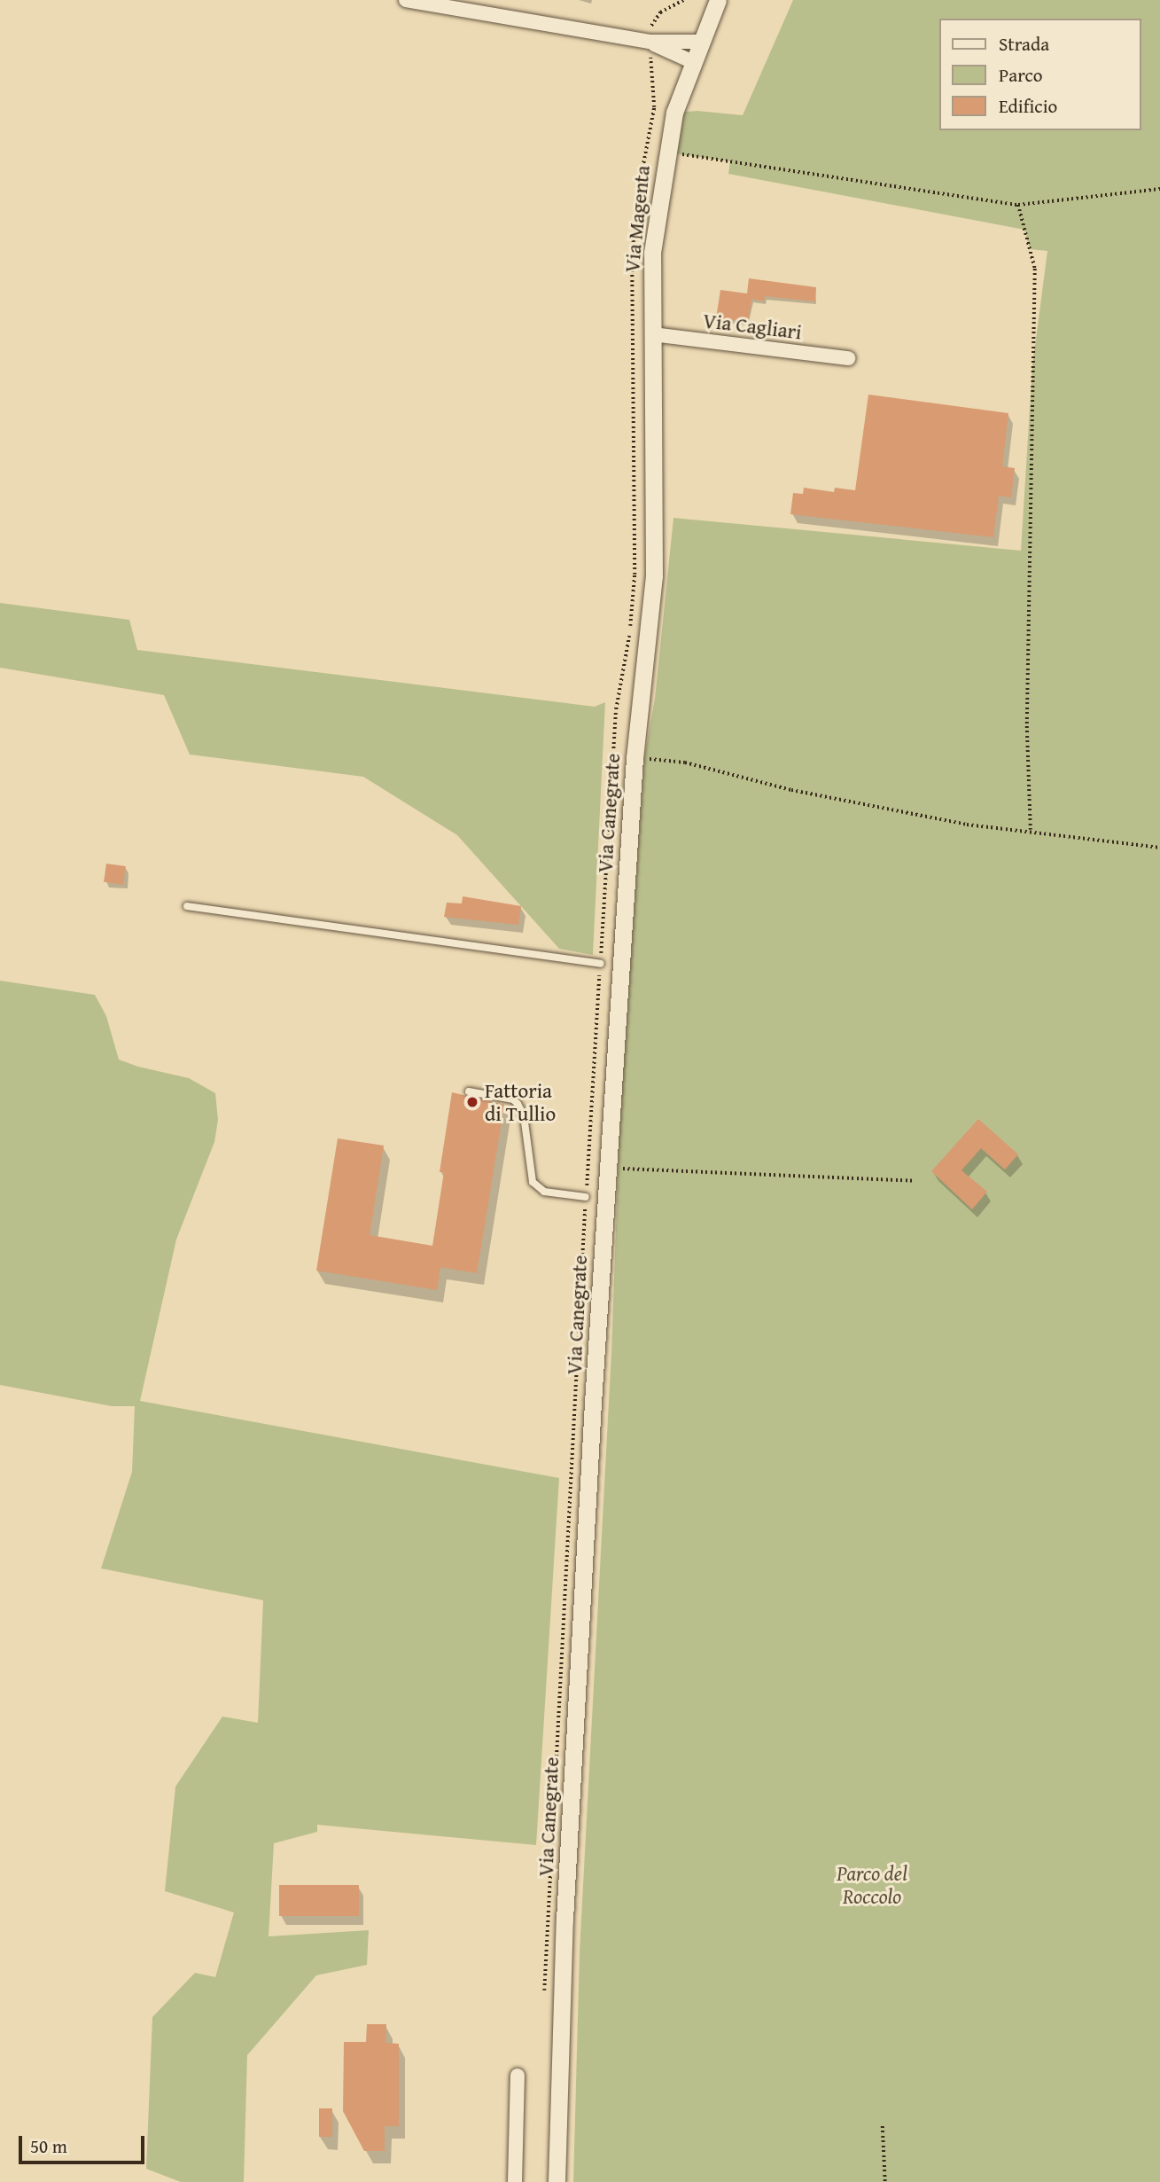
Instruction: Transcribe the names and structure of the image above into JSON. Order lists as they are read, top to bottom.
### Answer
{
  "streets": {
    "street": ["Via Magenta", "Via Cagliari", "Via Canegrate"]
  },
  "crossings": [
    ["Via Magenta", "Via Cagliari"],
    ["Via Magenta", "Via Canegrate"]
  ],
  "parks": ["Parco del Roccolo"],
  "places": ["Fattoria di Tullio"],
  "legend": ["Strada", "Parco", "Edificio"],
  "scale_bar": "50 m"
}
